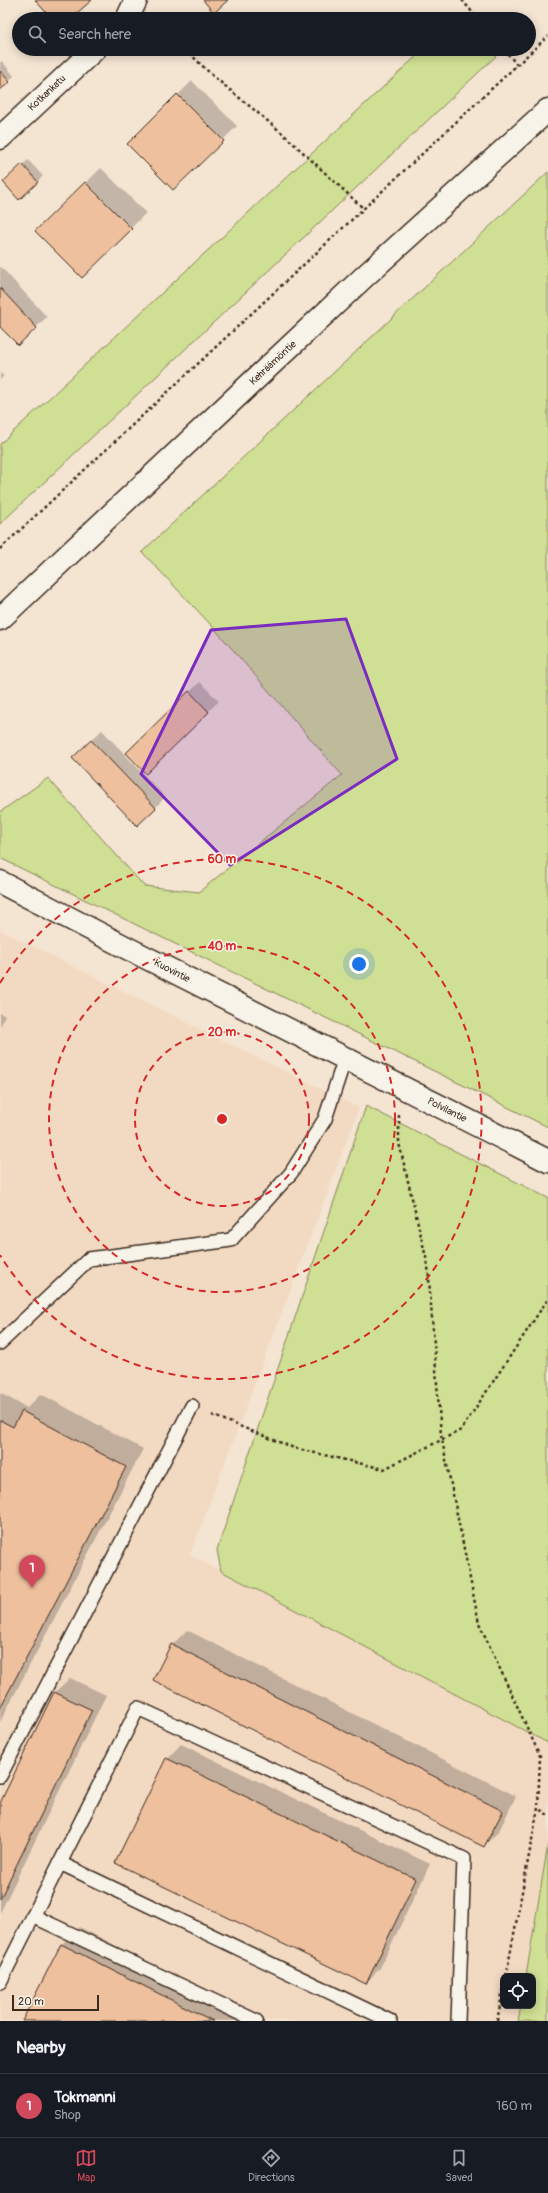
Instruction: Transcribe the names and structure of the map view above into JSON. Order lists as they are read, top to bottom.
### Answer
{
  "streets": {
    "street": [
      "Kotkankatu",
      "Kehräämöntie",
      "Kuovintie",
      "Polvilantie"
    ]
  },
  "crossings": [
    ["Kuovintie", "Polvilantie"]
  ],
  "scale_bar": "20 m",
  "page": {
    "search": "Search here",
    "pins": "1",
    "scale": "20 m",
    "heading": "Nearby",
    "list": [
      {
        "mark": "1",
        "name": "Tokmanni",
        "note": "Shop",
        "value": "160 m"
      }
    ],
    "nav": ["Map", "Directions", "Saved"]
  },
  "rings": ["60 m", "40 m", "20 m"]
}
